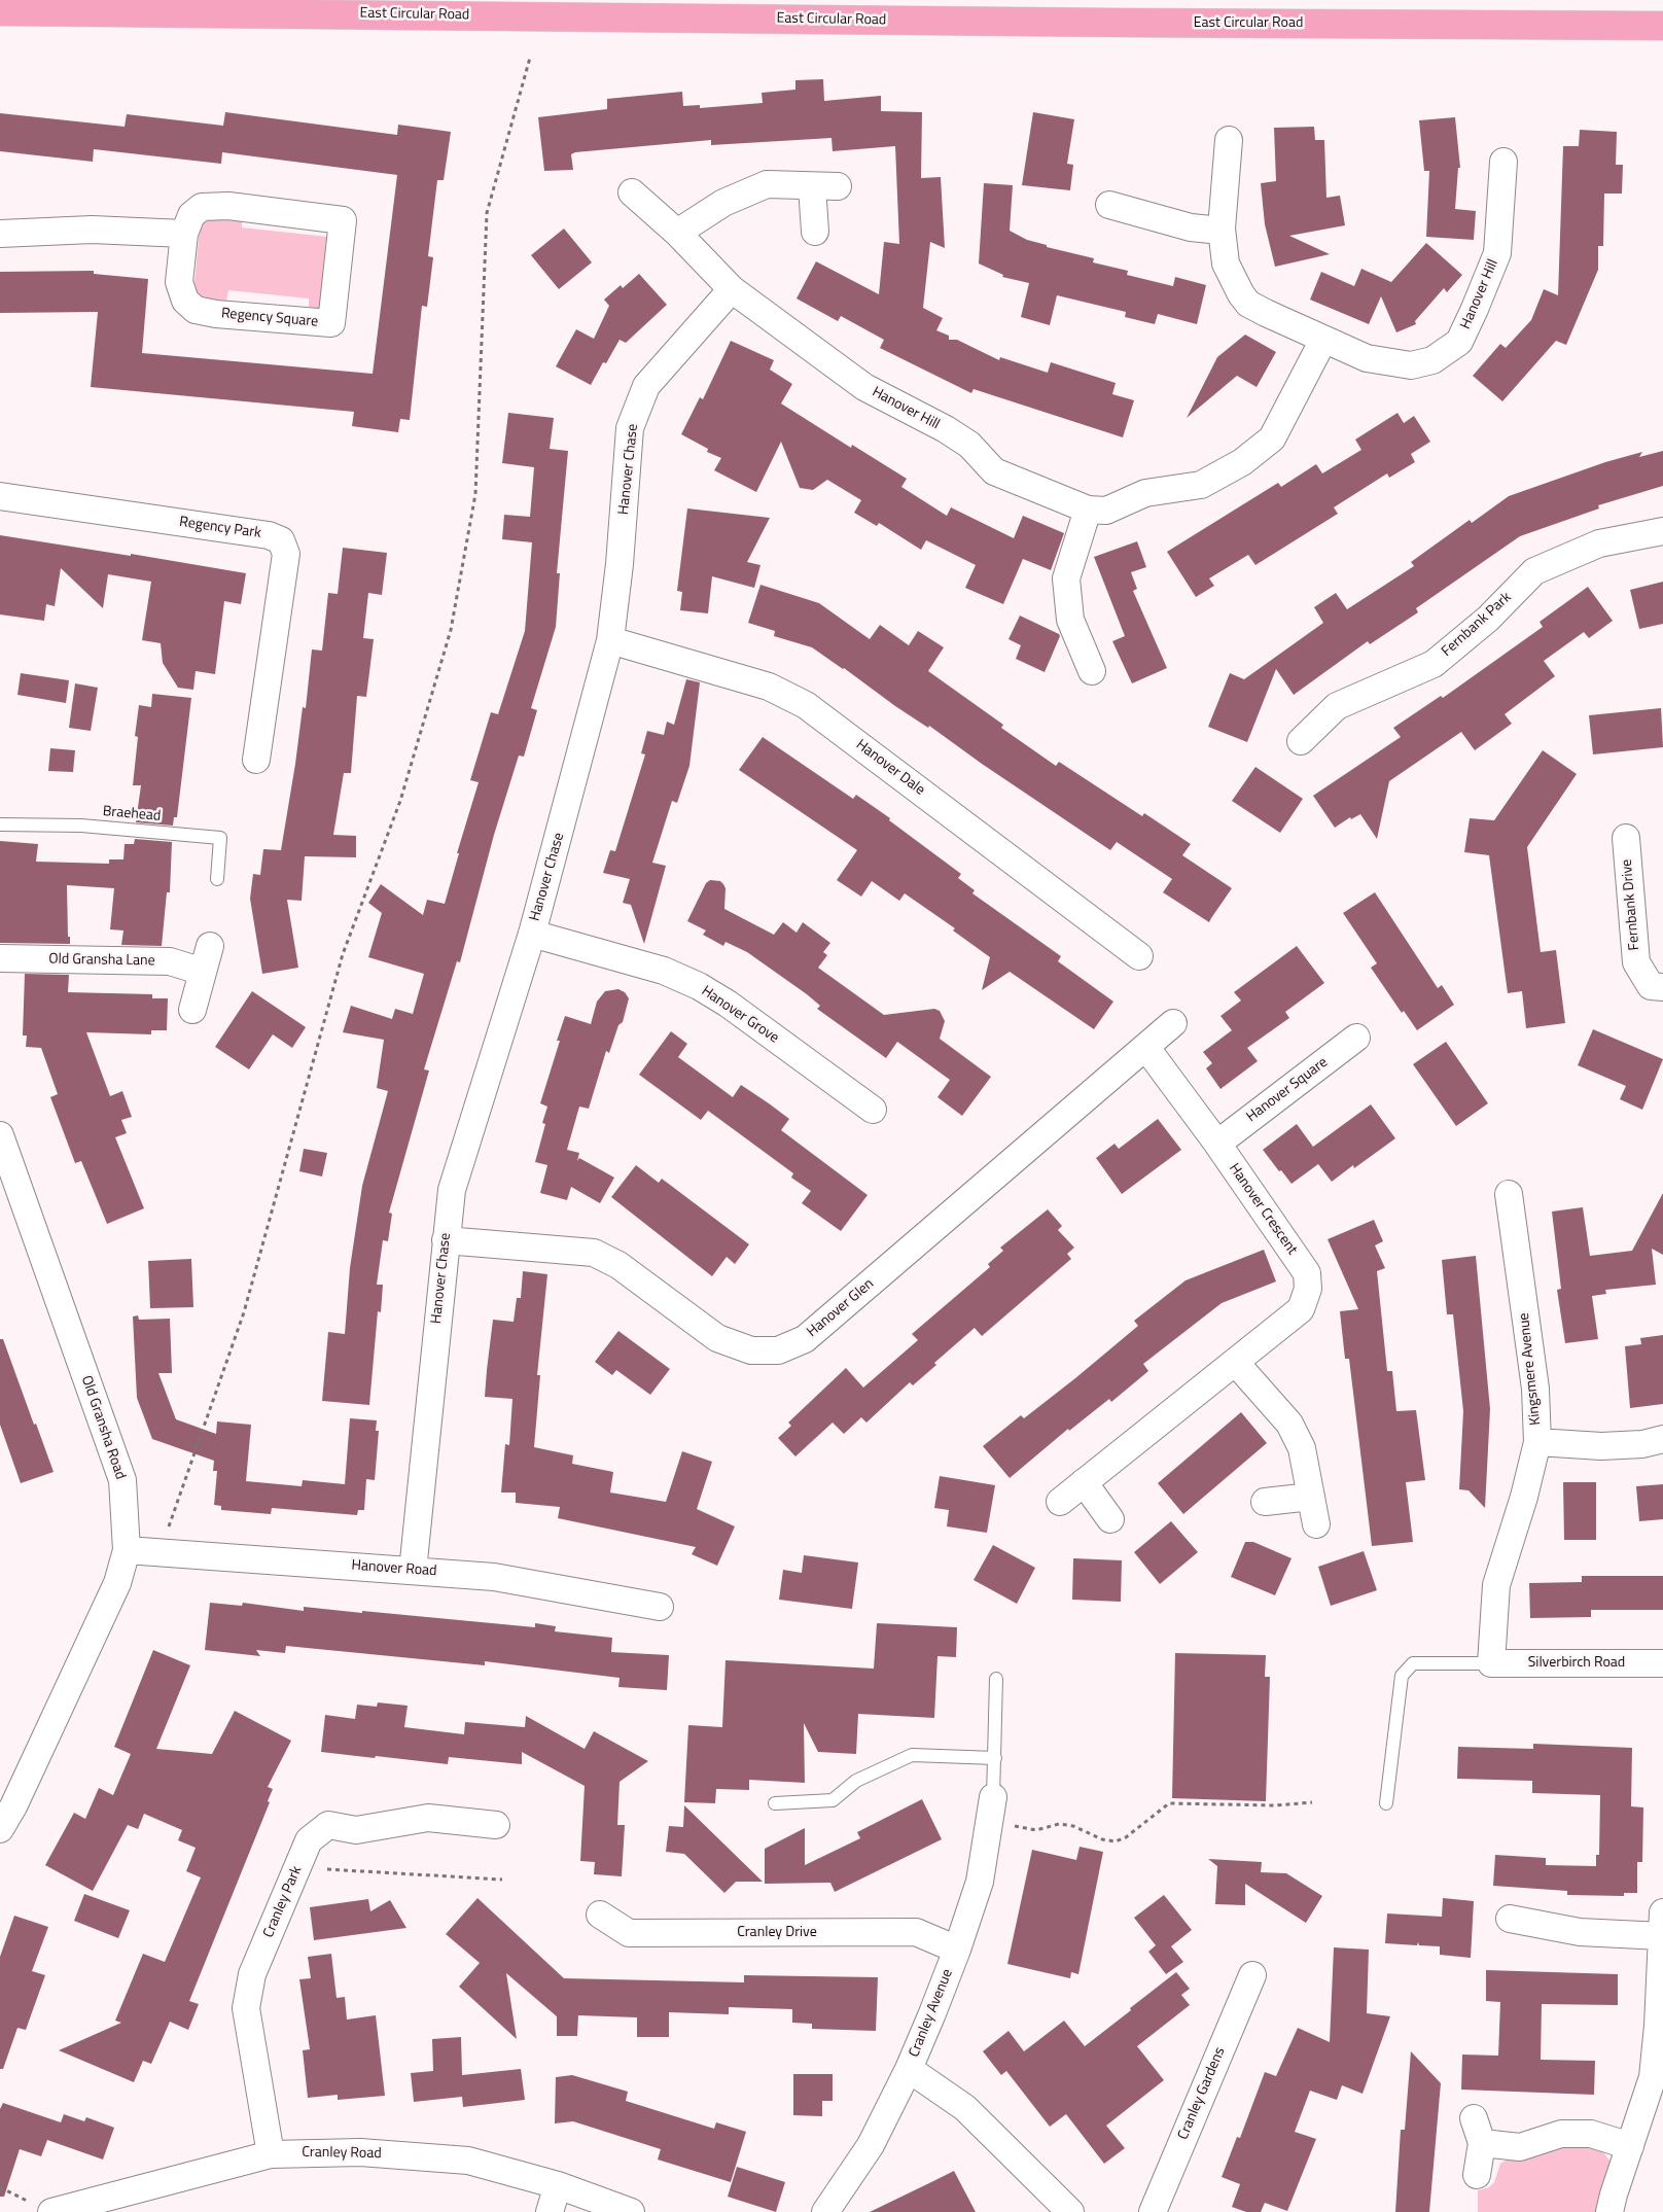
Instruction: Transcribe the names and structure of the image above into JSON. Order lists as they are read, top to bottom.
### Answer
{
  "streets": {
    "highway": ["East Circular Road"],
    "street": [
      "Hanover Hill",
      "Regency Square",
      "Hanover Chase",
      "Regency Park",
      "Fernbank Park",
      "Hanover Dale",
      "Fernbank Drive",
      "Old Gransha Lane",
      "Hanover Grove",
      "Hanover Square",
      "Hanover Crescent",
      "Hanover Glen",
      "Kingsmere Avenue",
      "Old Gransha Road",
      "Hanover Road",
      "Silverbirch Road",
      "Cranley Park",
      "Cranley Drive",
      "Cranley Avenue",
      "Cranley Gardens",
      "Cranley Road"
    ],
    "lane": ["Braehead"]
  },
  "crossings": [
    ["Hanover Hill", "Hanover Chase"],
    ["Hanover Chase", "Hanover Dale"],
    ["Hanover Chase", "Hanover Grove"],
    ["Hanover Chase", "Hanover Glen"],
    ["Hanover Chase", "Hanover Road"],
    ["Hanover Square", "Hanover Crescent"],
    ["Hanover Crescent", "Hanover Glen"],
    ["Kingsmere Avenue", "Silverbirch Road"],
    ["Old Gransha Road", "Hanover Road"],
    ["Cranley Park", "Cranley Road"],
    ["Cranley Drive", "Cranley Avenue"]
  ]
}
